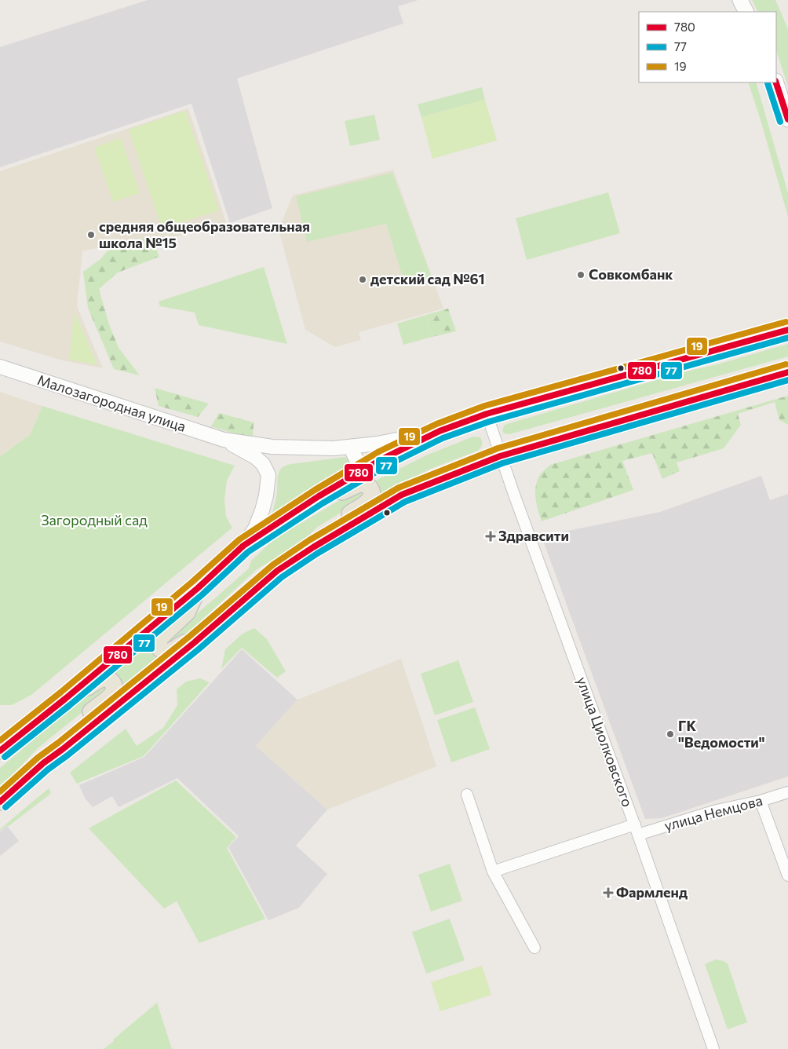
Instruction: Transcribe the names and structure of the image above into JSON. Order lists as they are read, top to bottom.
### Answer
{
  "streets": {
    "street": ["Малозагородная улица", "улица Циолковского", "улица Немцова"]
  },
  "crossings": [
    ["улица Циолковского", "улица Немцова"]
  ],
  "parks": ["Загородный сад"],
  "places": {
    "other": [
      "средняя общеобразовательная школа №15",
      "Совкомбанк",
      "детский сад №61",
      "ГК \"Ведомости\""
    ],
    "health": ["Здравсити", "Фармленд"]
  },
  "lines": ["transit line 780", "transit line 77", "transit line 19"],
  "legend": ["780", "77", "19"]
}
